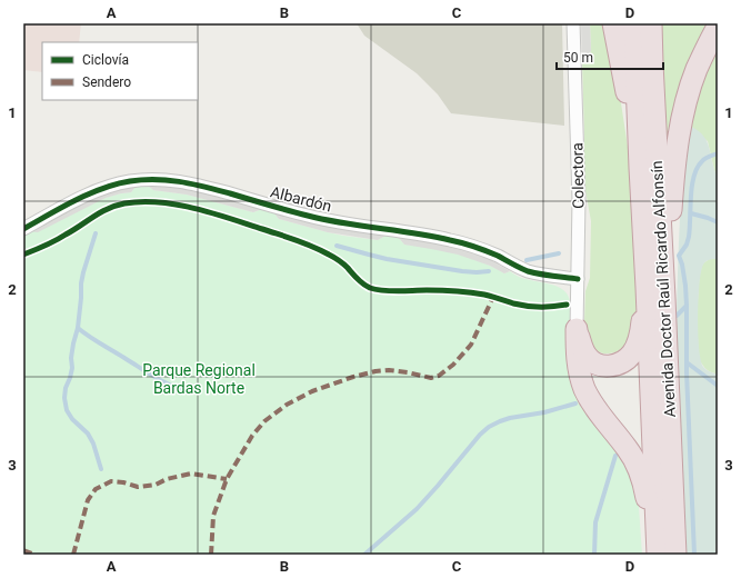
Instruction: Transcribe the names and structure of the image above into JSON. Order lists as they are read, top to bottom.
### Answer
{
  "streets": {
    "highway": ["Avenida Doctor Raúl Ricardo Alfonsín"],
    "street": ["Colectora", "Albardón"]
  },
  "crossings": [
    ["Colectora", "Albardón"]
  ],
  "parks": ["Parque Regional Bardas Norte"],
  "legend": ["Ciclovía", "Sendero"],
  "scale_bar": "50 m",
  "grid": {
    "columns": [
      "A",
      "B",
      "C",
      "D"
    ],
    "rows": ["1", "2", "3"]
  }
}
